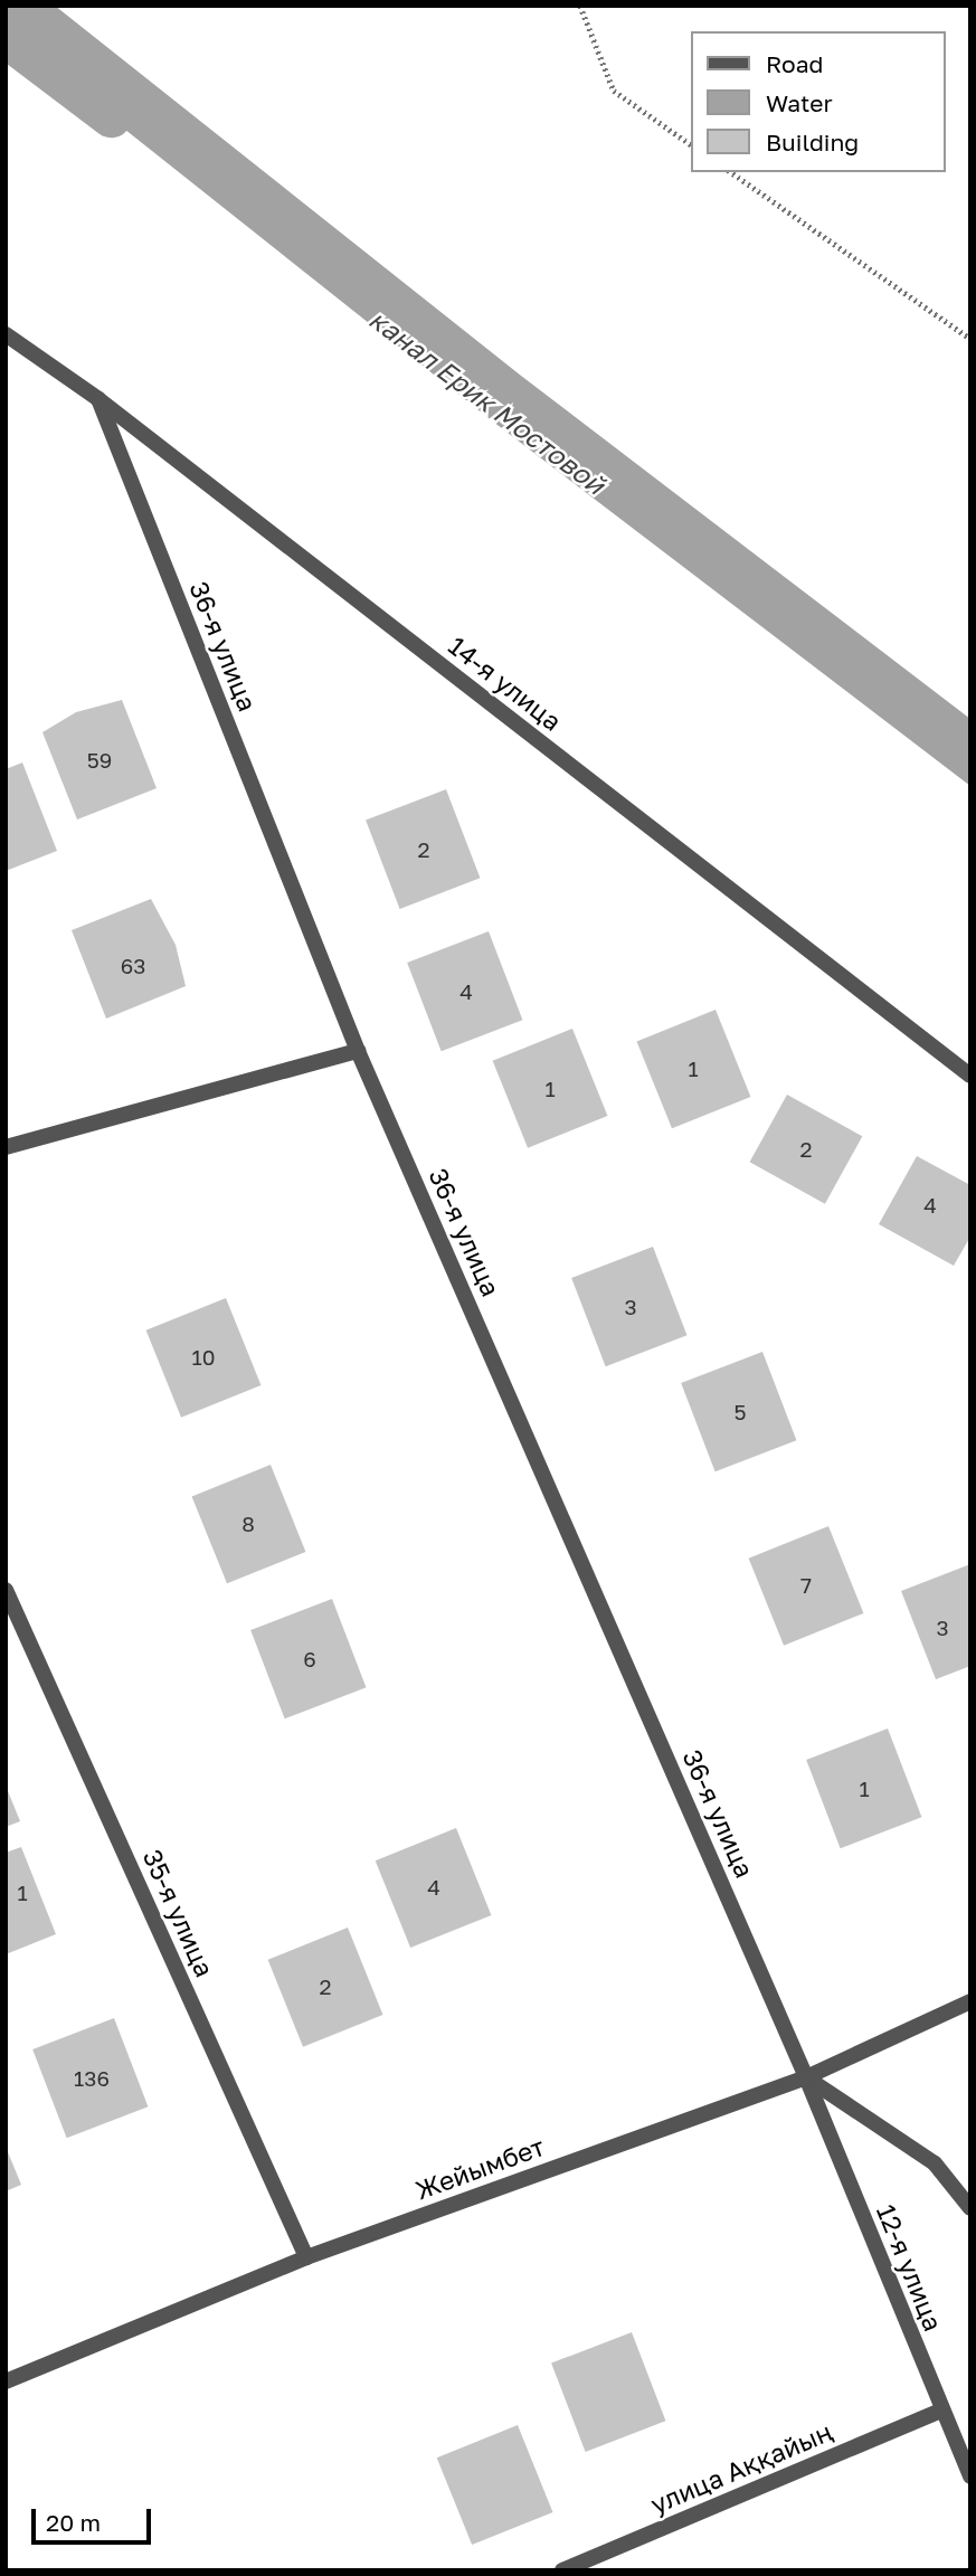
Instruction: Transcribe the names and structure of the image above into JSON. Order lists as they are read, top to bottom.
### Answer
{
  "streets": {
    "street": [
      "36-я улица",
      "14-я улица",
      "35-я улица",
      "Жейымбет",
      "12-я улица",
      "улица Аққайың"
    ]
  },
  "crossings": [
    ["36-я улица", "14-я улица"],
    ["36-я улица", "Жейымбет"],
    ["36-я улица", "12-я улица"],
    ["35-я улица", "Жейымбет"],
    ["Жейымбет", "12-я улица"],
    ["12-я улица", "улица Аққайың"]
  ],
  "water": ["канал Ерик Мостовой"],
  "house_numbers": [
    "59",
    "2",
    "63",
    "4",
    "1",
    "1",
    "2",
    "4",
    "3",
    "10",
    "5",
    "8",
    "7",
    "3",
    "6",
    "1",
    "4",
    "1",
    "2",
    "136"
  ],
  "legend": ["Road", "Water", "Building"],
  "scale_bar": "20 m"
}
